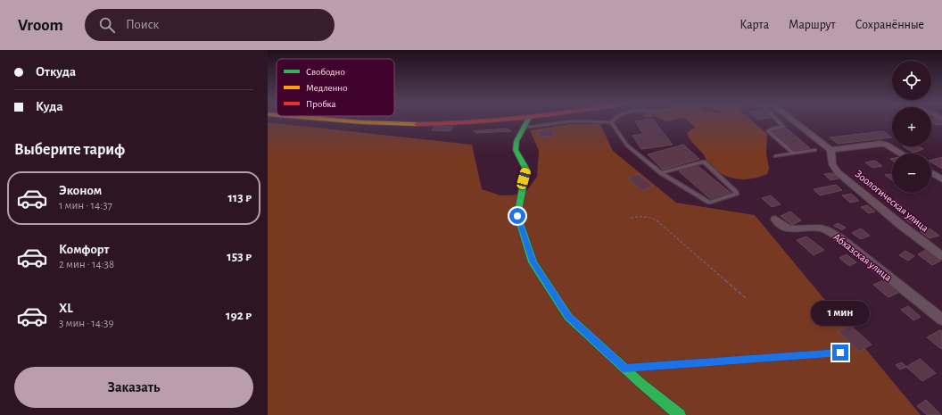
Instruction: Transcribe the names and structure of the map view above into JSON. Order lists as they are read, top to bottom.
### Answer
{
  "streets": {
    "street": ["Зоологическая улица", "Абхазская улица"]
  },
  "legend": ["Свободно", "Медленно", "Пробка"],
  "page": {
    "header": "Vroom",
    "search": "Поиск",
    "nav": ["Карта", "Маршрут", "Сохранённые"],
    "banner": ["Откуда", "Куда"],
    "map_buttons": ["+", "−"],
    "heading": "Выберите тариф",
    "list": [
      {
        "name": "Эконом",
        "note": "1 мин · 14:37",
        "value": "113 ₽"
      },
      {
        "name": "Комфорт",
        "note": "2 мин · 14:38",
        "value": "153 ₽"
      },
      {
        "name": "XL",
        "note": "3 мин · 14:39",
        "value": "192 ₽"
      }
    ],
    "bubble": "1 мин",
    "buttons": "Заказать"
  }
}
